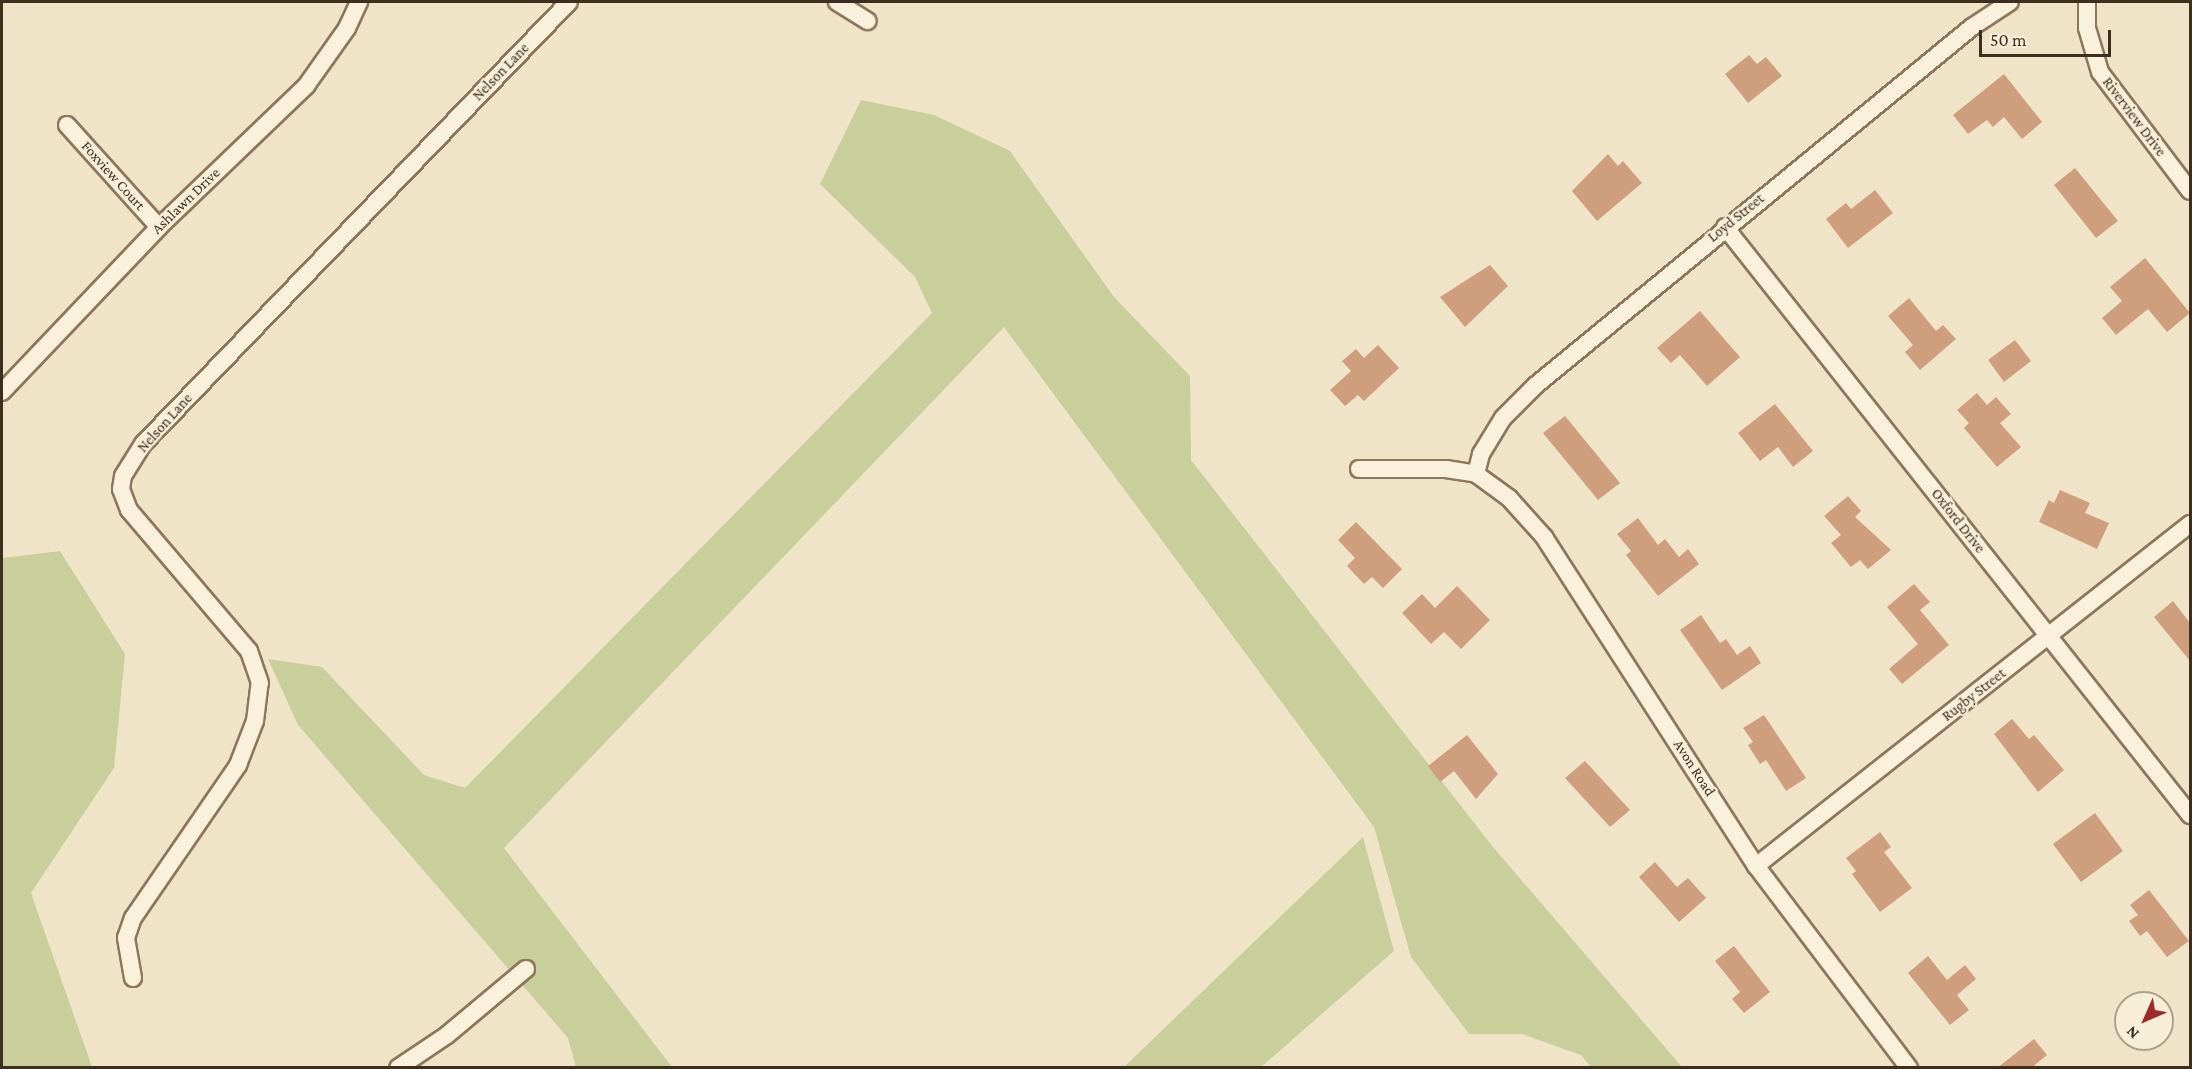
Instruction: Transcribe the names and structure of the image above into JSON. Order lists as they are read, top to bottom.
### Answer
{
  "streets": {
    "street": [
      "Nelson Lane",
      "Riverview Drive",
      "Foxview Court",
      "Ashlawn Drive",
      "Loyd Street",
      "Oxford Drive",
      "Rugby Street",
      "Avon Road"
    ]
  },
  "crossings": [
    ["Foxview Court", "Ashlawn Drive"],
    ["Loyd Street", "Oxford Drive"],
    ["Loyd Street", "Avon Road"],
    ["Oxford Drive", "Rugby Street"],
    ["Rugby Street", "Avon Road"]
  ],
  "scale_bar": "50 m",
  "north": "bottom left"
}
